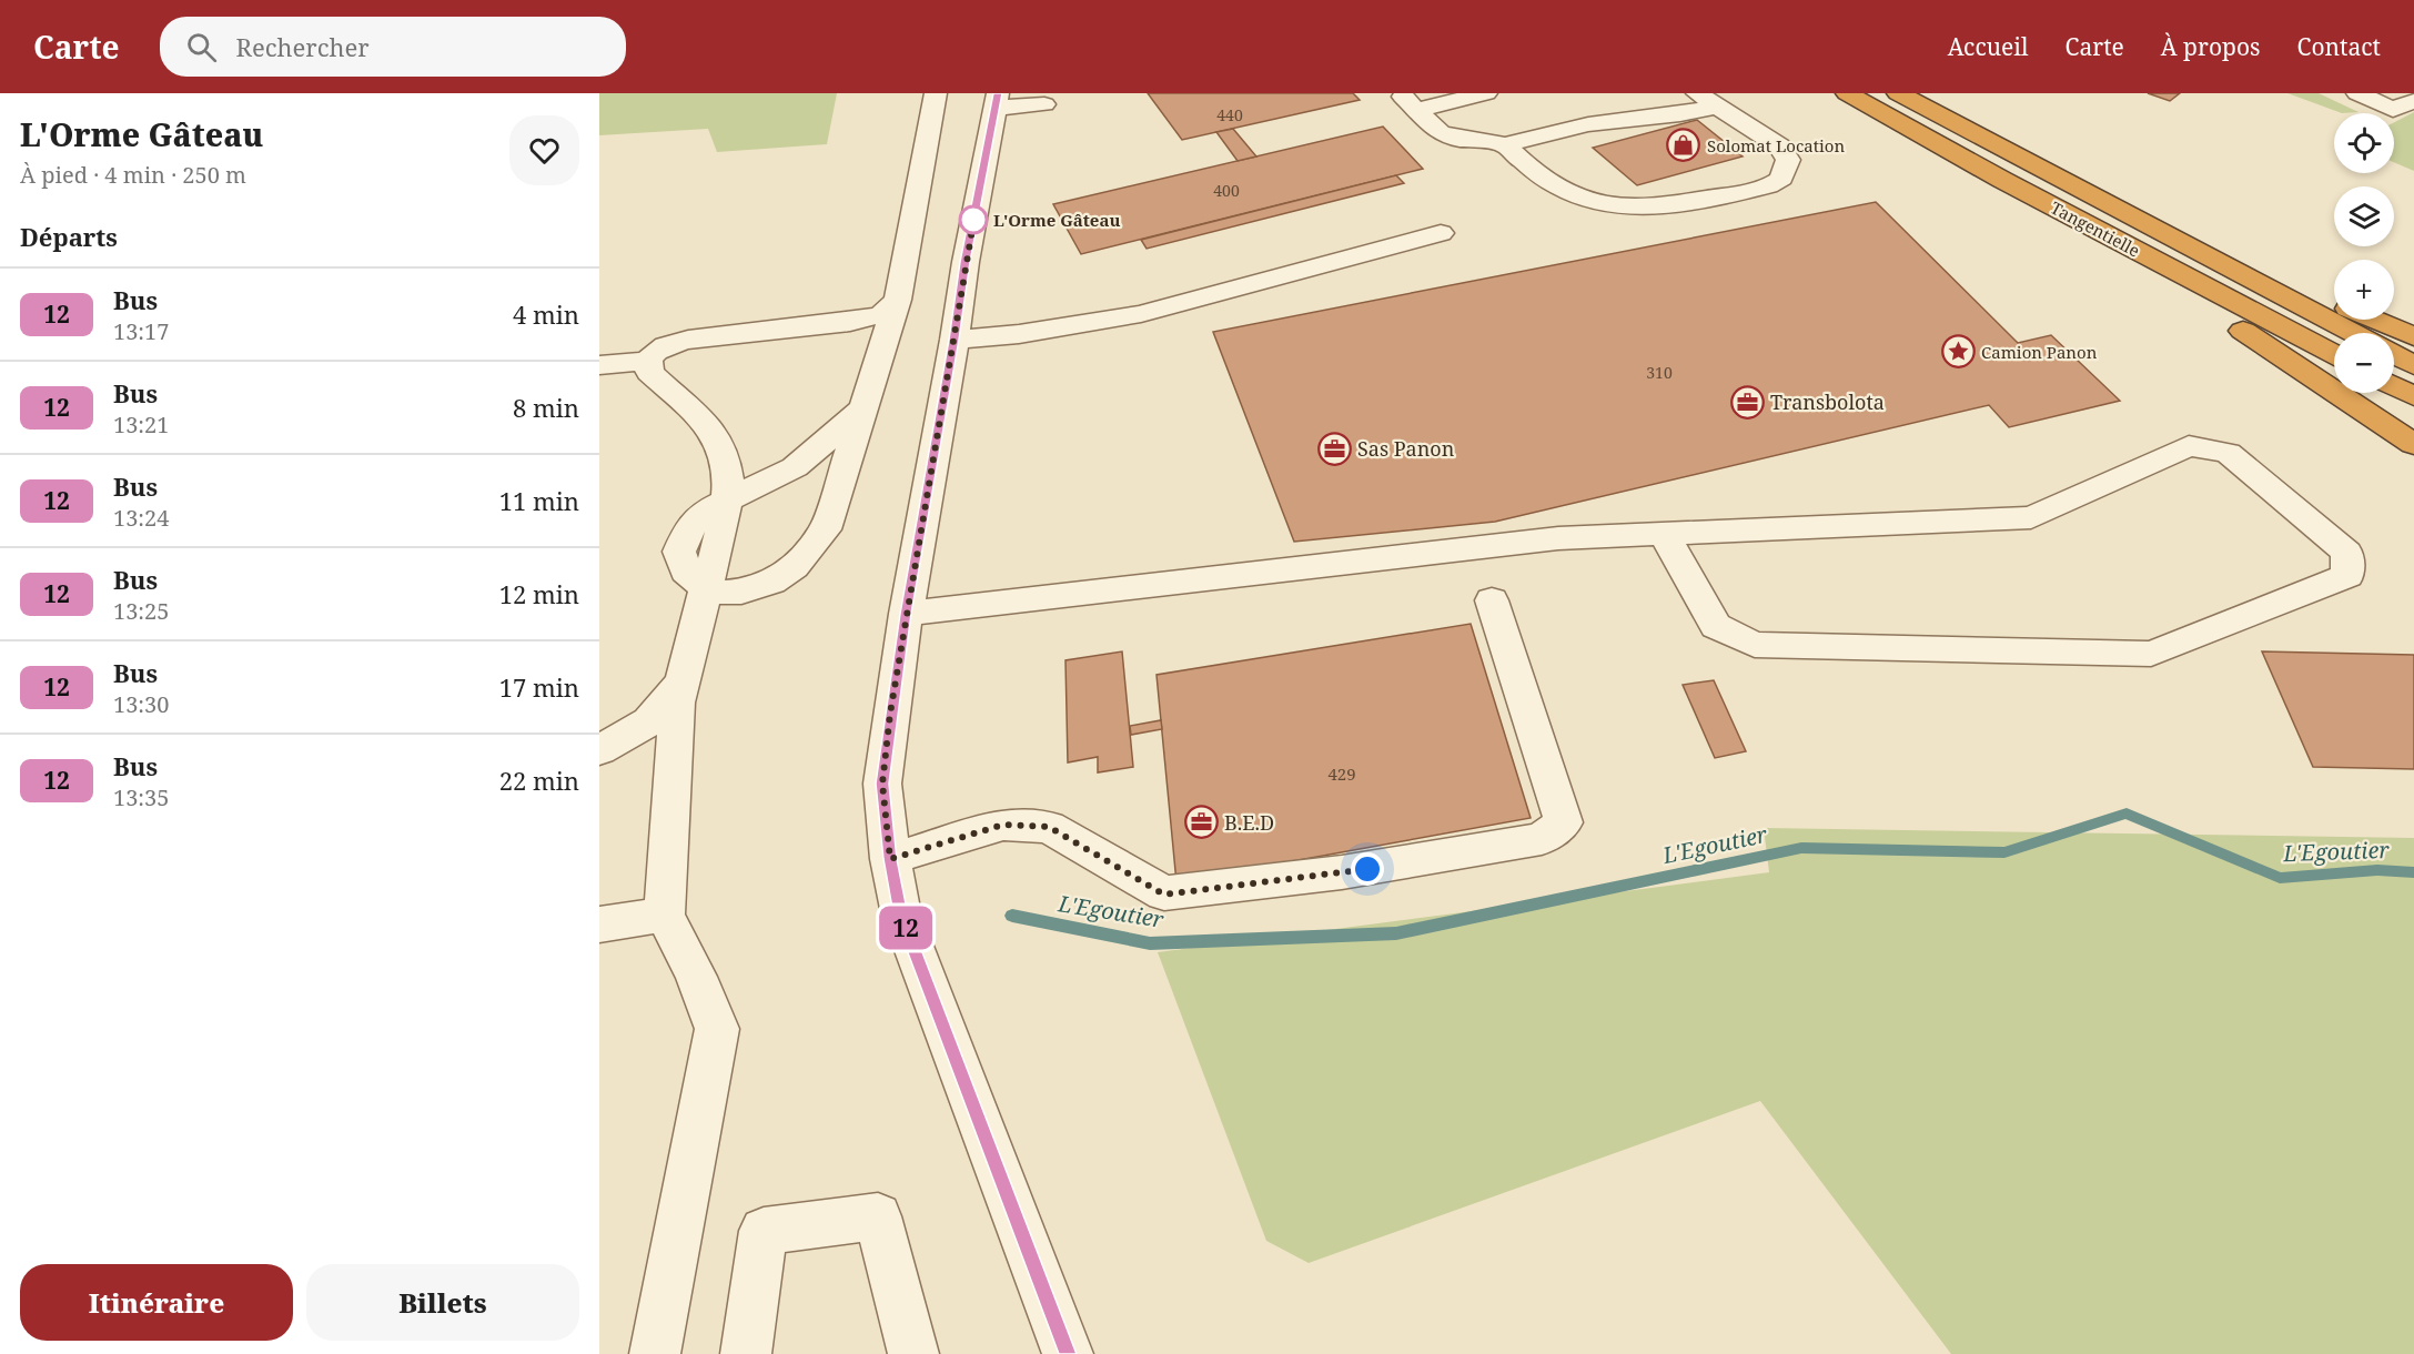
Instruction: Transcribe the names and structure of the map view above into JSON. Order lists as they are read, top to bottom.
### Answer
{
  "streets": {
    "highway": ["Tangentielle"]
  },
  "water": ["L'Egoutier"],
  "places": {
    "shop": ["Solomat Location"],
    "other": ["L'Orme Gâteau"],
    "place": ["Camion Panon"],
    "office": ["Transbolota", "Sas Panon", "B.E.D"]
  },
  "lines": ["bus line 12"],
  "house_numbers": [
    "440",
    "400",
    "310",
    "429"
  ],
  "page": {
    "header": "Carte",
    "search": "Rechercher",
    "nav": [
      "Accueil",
      "Carte",
      "À propos",
      "Contact"
    ],
    "heading": [
      ["L'Orme Gâteau", "À pied · 4 min · 250 m"],
      "Départs"
    ],
    "on_map": "12",
    "map_buttons": ["+", "−"],
    "list": [
      {
        "mark": "12",
        "name": "Bus",
        "note": "13:17",
        "value": "4 min"
      },
      {
        "mark": "12",
        "name": "Bus",
        "note": "13:21",
        "value": "8 min"
      },
      {
        "mark": "12",
        "name": "Bus",
        "note": "13:24",
        "value": "11 min"
      },
      {
        "mark": "12",
        "name": "Bus",
        "note": "13:25",
        "value": "12 min"
      },
      {
        "mark": "12",
        "name": "Bus",
        "note": "13:30",
        "value": "17 min"
      },
      {
        "mark": "12",
        "name": "Bus",
        "note": "13:35",
        "value": "22 min"
      }
    ],
    "buttons": ["Itinéraire", "Billets"]
  }
}
